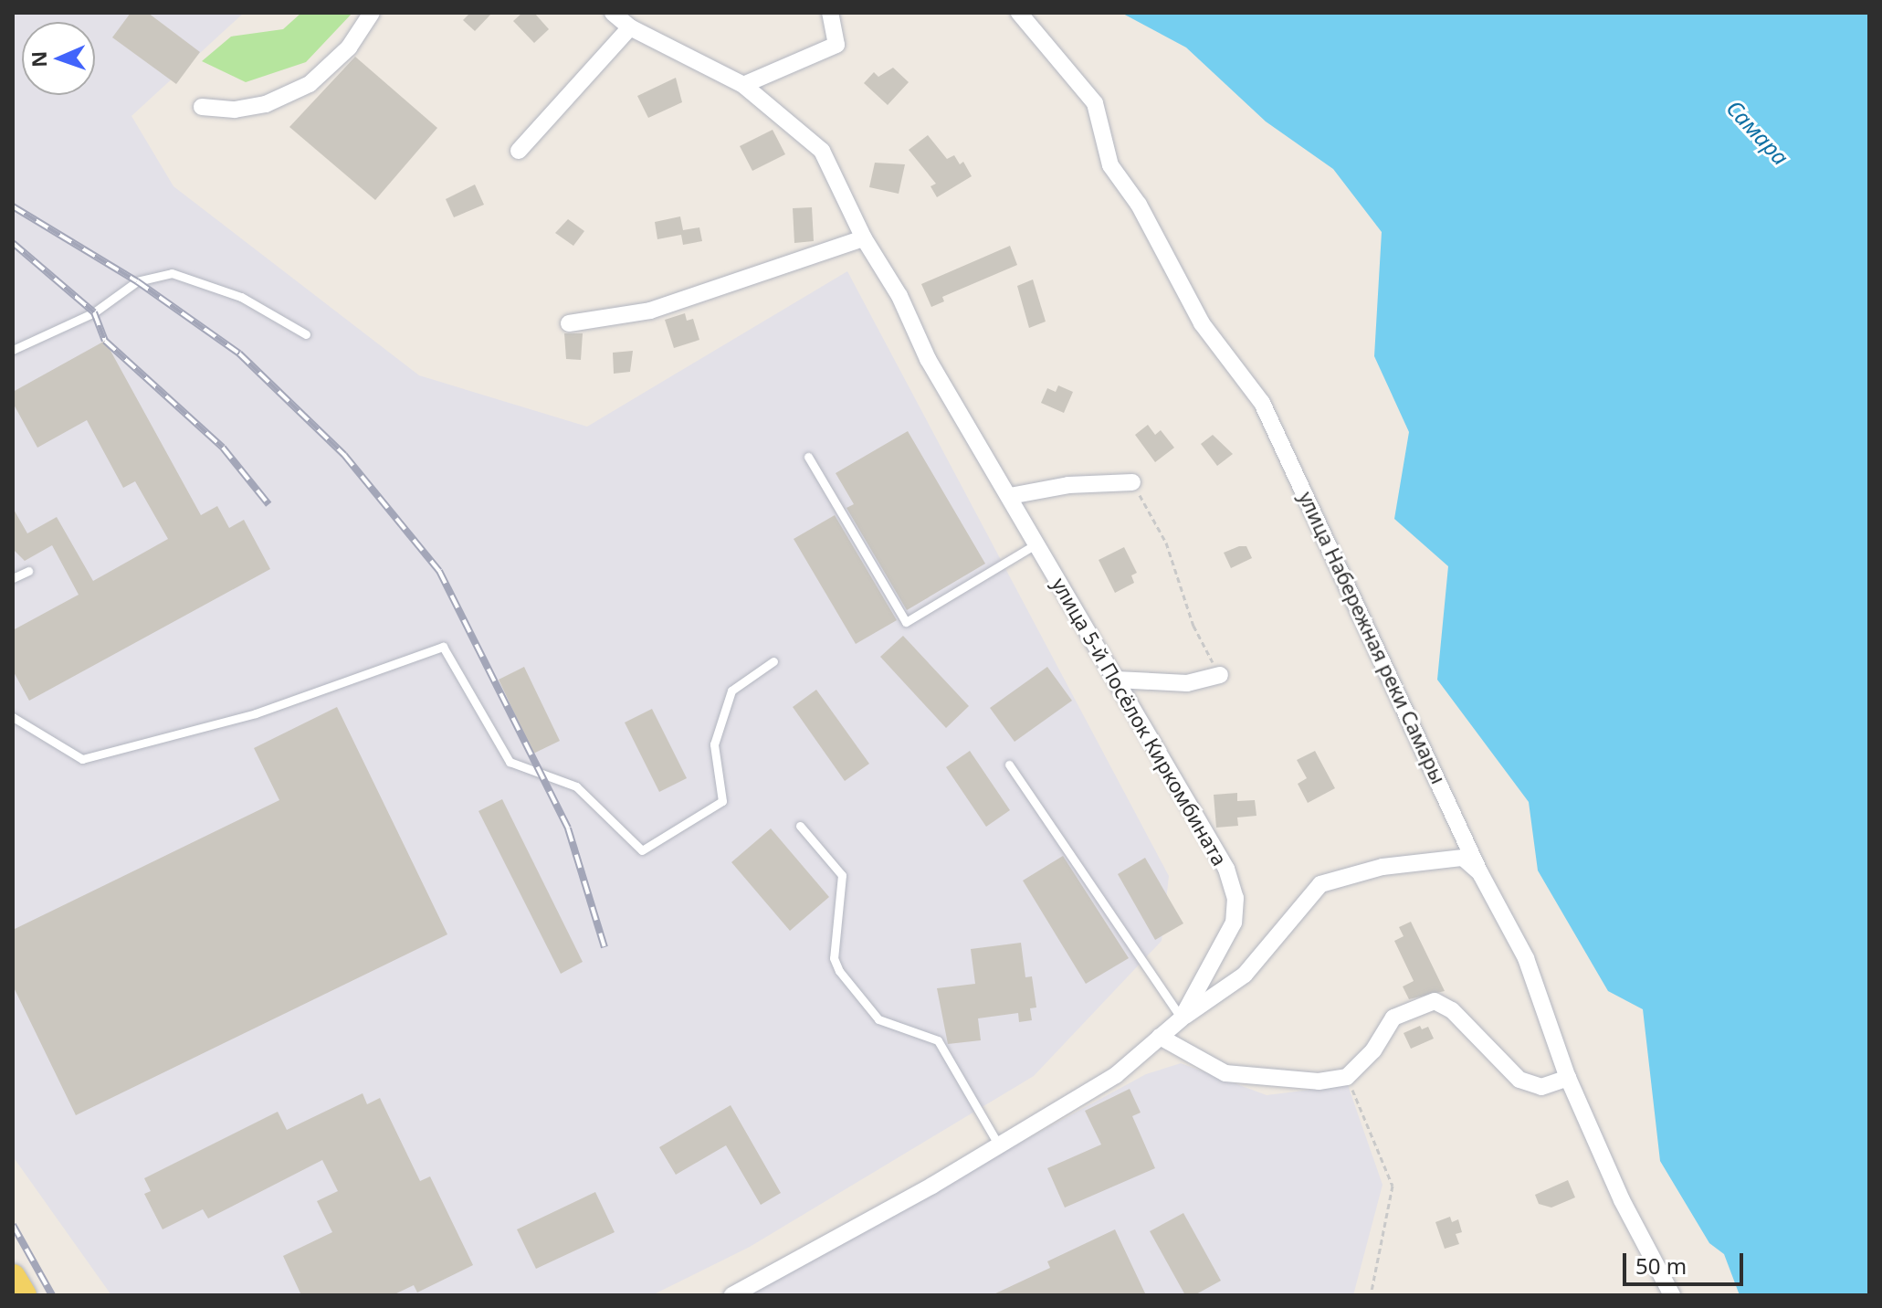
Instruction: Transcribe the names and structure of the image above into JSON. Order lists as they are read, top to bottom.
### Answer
{
  "streets": {
    "street": ["улица Набережная реки Самары", "улица 5-й Посёлок Киркомбината"]
  },
  "water": ["Самара"],
  "scale_bar": "50 m",
  "north": "left"
}
